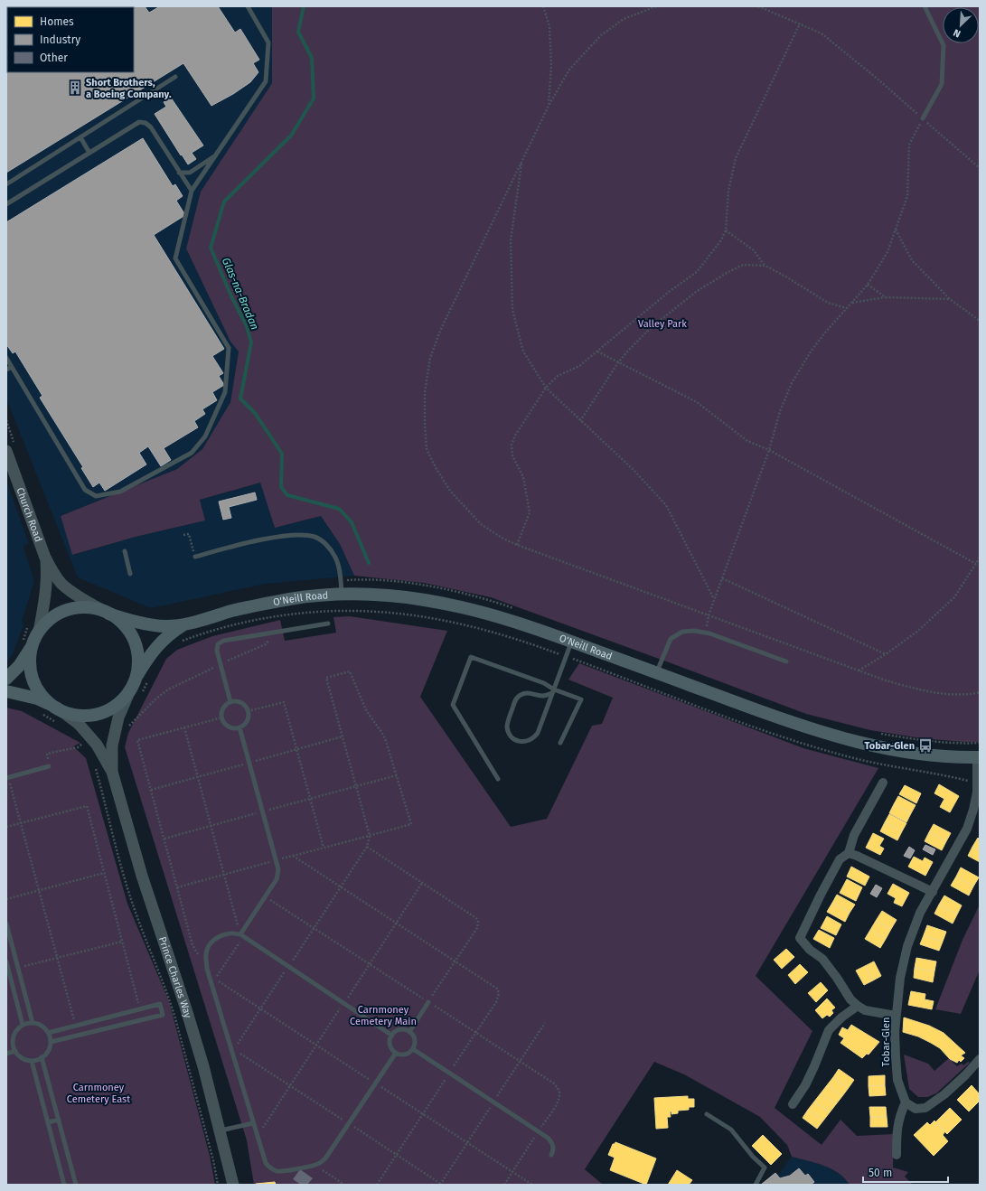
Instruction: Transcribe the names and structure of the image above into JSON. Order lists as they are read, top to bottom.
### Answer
{
  "streets": {
    "main road": ["O'Neill Road"],
    "street": ["Church Road", "Prince Charles Way", "Tobar-Glen"]
  },
  "crossings": [
    ["Church Road", "O'Neill Road"],
    ["O'Neill Road", "Prince Charles Way"],
    ["O'Neill Road", "Tobar-Glen"]
  ],
  "water": ["Glas-na-Bradan"],
  "parks": ["Valley Park", "Carnmoney Cemetery Main", "Carnmoney Cemetery East"],
  "places": {
    "building": ["Short Brothers, a Boeing Company."],
    "bus stop": ["Tobar-Glen"]
  },
  "legend": ["Homes", "Industry", "Other"],
  "scale_bar": "50 m",
  "north": "bottom left"
}
